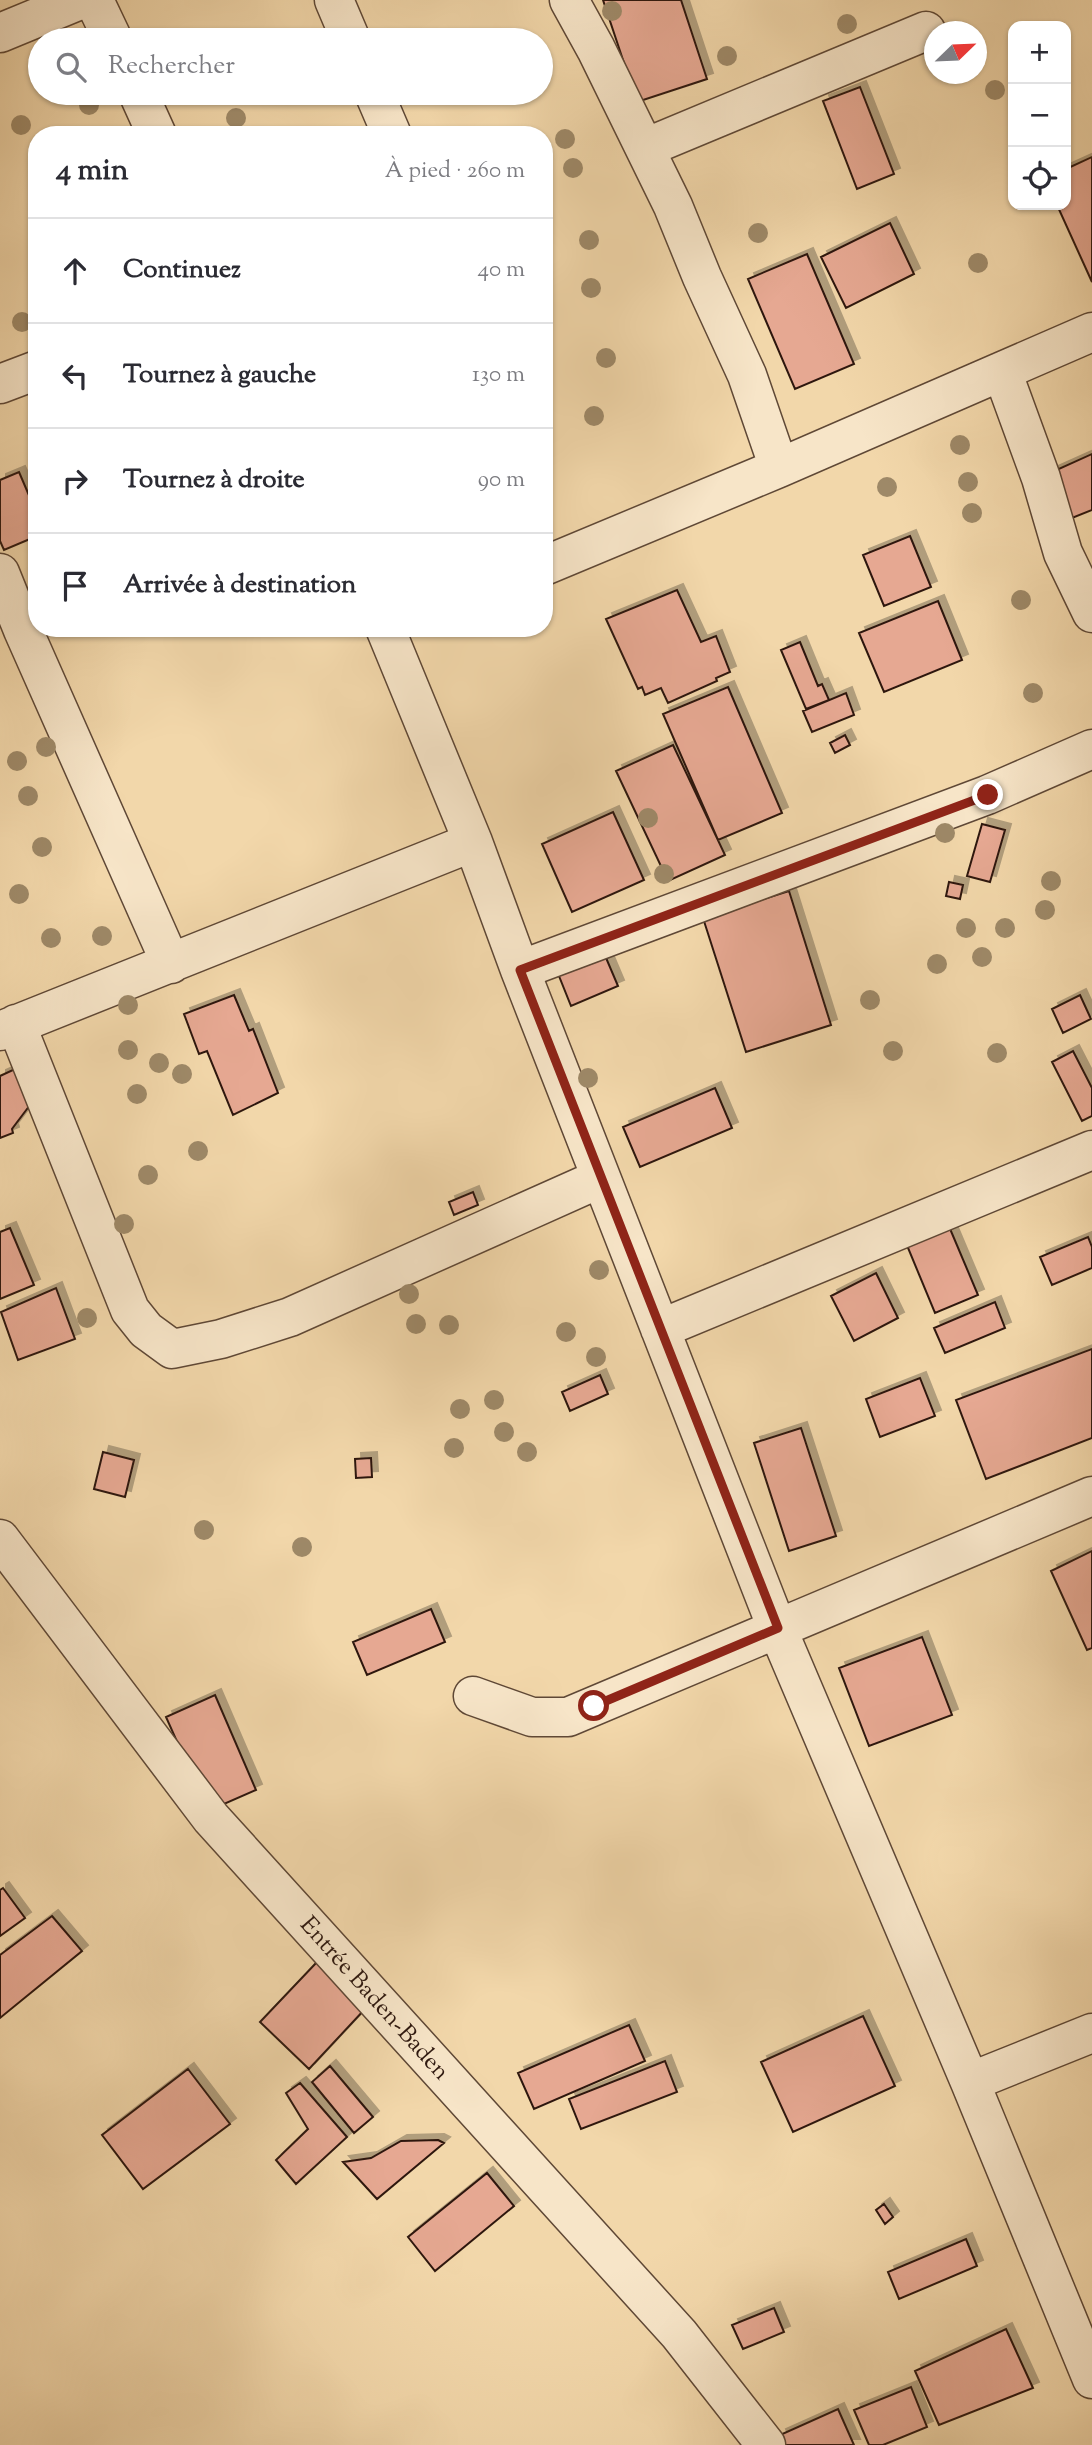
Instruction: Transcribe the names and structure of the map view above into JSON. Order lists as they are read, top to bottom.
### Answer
{
  "streets": {
    "street": ["Entrée Baden-Baden"]
  },
  "north": "top right",
  "page": {
    "map_buttons": ["+", "−"],
    "search": "Rechercher",
    "heading": ["4 min", "À pied · 260 m"],
    "list": [
      ["Continuez", "40 m"],
      ["Tournez à gauche", "130 m"],
      ["Tournez à droite", "90 m"],
      "Arrivée à destination"
    ]
  }
}
